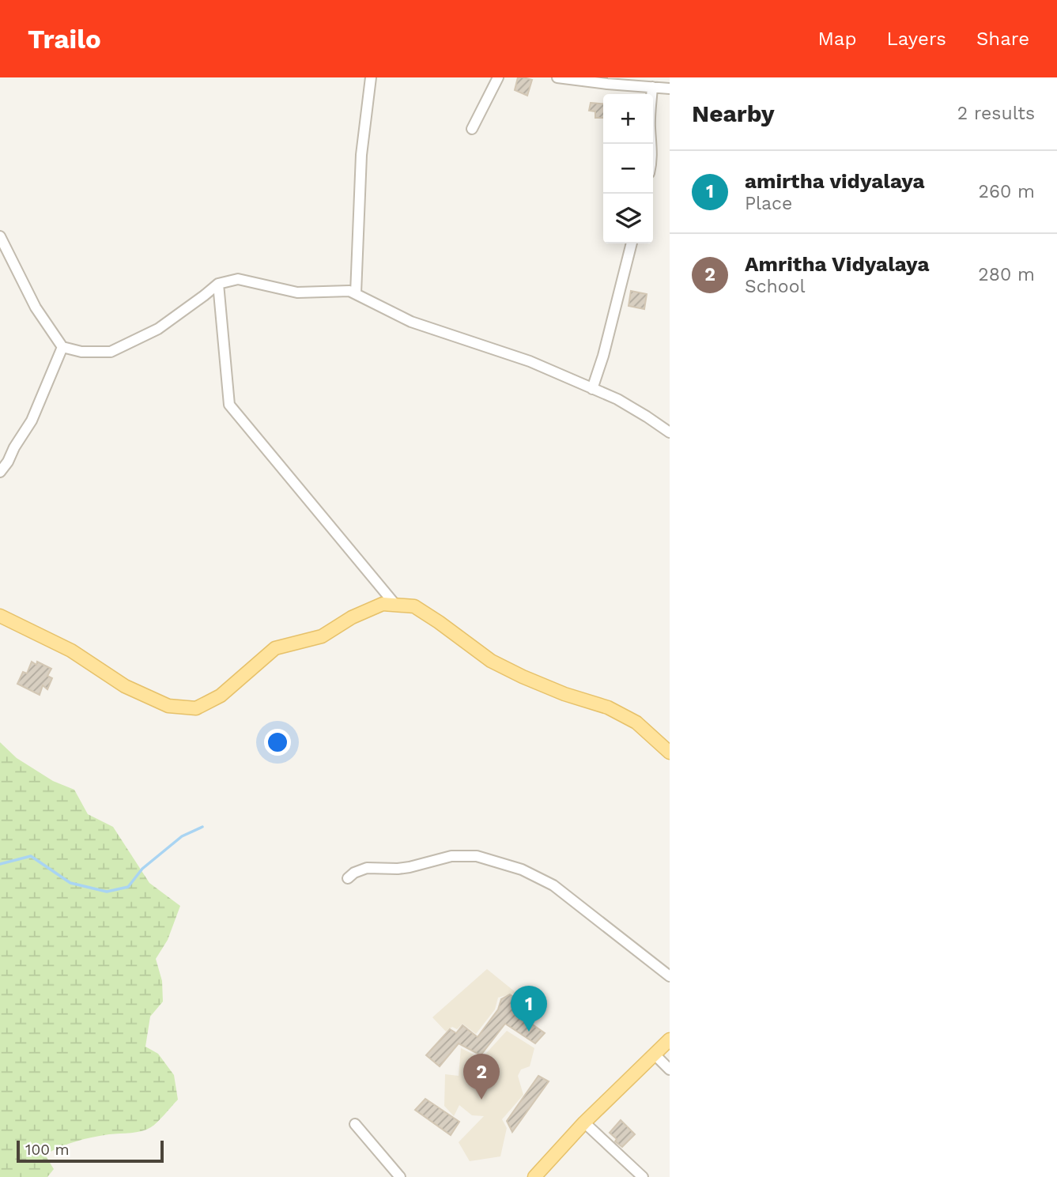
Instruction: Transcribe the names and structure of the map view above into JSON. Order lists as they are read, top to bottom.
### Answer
{
  "scale_bar": "100 m",
  "page": {
    "header": "Trailo",
    "nav": ["Map", "Layers", "Share"],
    "heading": ["Nearby", "2 results"],
    "map_buttons": ["+", "−"],
    "list": [
      {
        "mark": "1",
        "name": "amirtha vidyalaya",
        "note": "Place",
        "value": "260 m"
      },
      {
        "mark": "2",
        "name": "Amritha Vidyalaya",
        "note": "School",
        "value": "280 m"
      }
    ],
    "pins": ["1", "2"],
    "scale": "100 m"
  }
}
